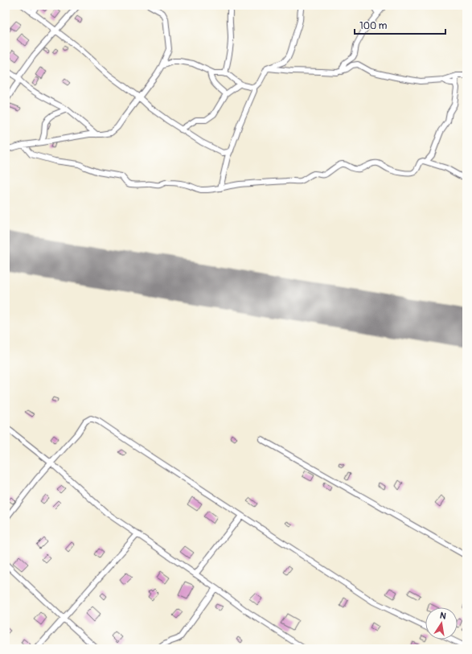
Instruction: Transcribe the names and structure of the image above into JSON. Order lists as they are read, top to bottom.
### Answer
{
  "scale_bar": "100 m",
  "north": "top"
}
